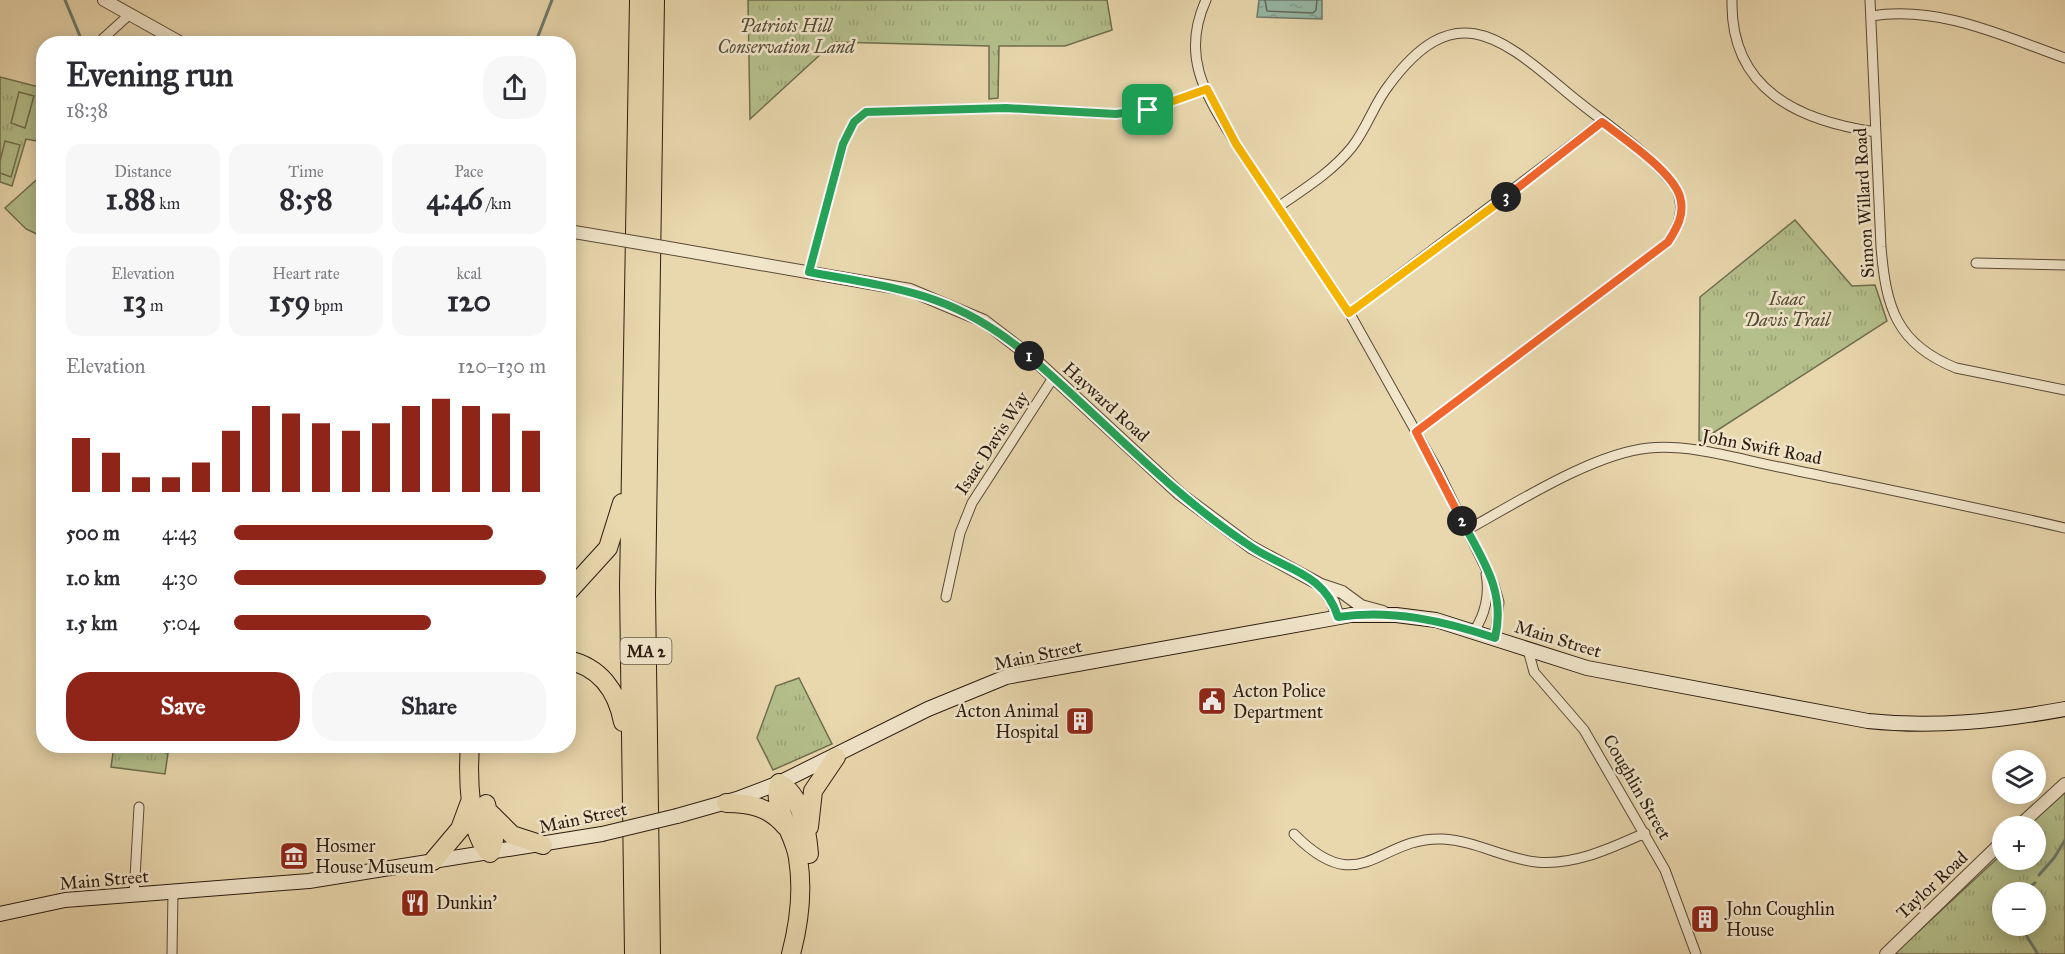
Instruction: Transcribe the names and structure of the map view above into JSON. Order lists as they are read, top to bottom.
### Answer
{
  "streets": {
    "highway": ["MA 2"],
    "main road": ["Main Street"],
    "street": [
      "Simon Willard Road",
      "Hayward Road",
      "Isaac Davis Way",
      "John Swift Road",
      "Coughlin Street",
      "Taylor Road"
    ]
  },
  "crossings": [
    ["Hayward Road", "Isaac Davis Way"],
    ["Hayward Road", "Main Street"],
    ["Main Street", "Coughlin Street"]
  ],
  "parks": ["Patriots Hill Conservation Land", "Isaac Davis Trail"],
  "places": {
    "public building": ["Acton Police Department"],
    "building": ["Acton Animal Hospital", "John Coughlin House"],
    "museum": ["Hosmer House Museum"],
    "restaurant": ["Dunkin'"]
  },
  "page": {
    "heading": ["Evening run", "18:38"],
    "stats": [
      ["Distance", "1.88 km"],
      ["Time", "8:58"],
      ["Pace", "4:46 /km"],
      ["Elevation", "13 m"],
      ["Heart rate", "159 bpm"],
      ["kcal", "120"]
    ],
    "pins": ["3", "1", "2"],
    "chart": ["Elevation", "120–130 m"],
    "list": [
      {
        "name": "500 m",
        "note": "4:43"
      },
      {
        "name": "1.0 km",
        "note": "4:30"
      },
      {
        "name": "1.5 km",
        "note": "5:04"
      }
    ],
    "buttons": ["Save", "Share"],
    "map_buttons": ["+", "−"]
  }
}
